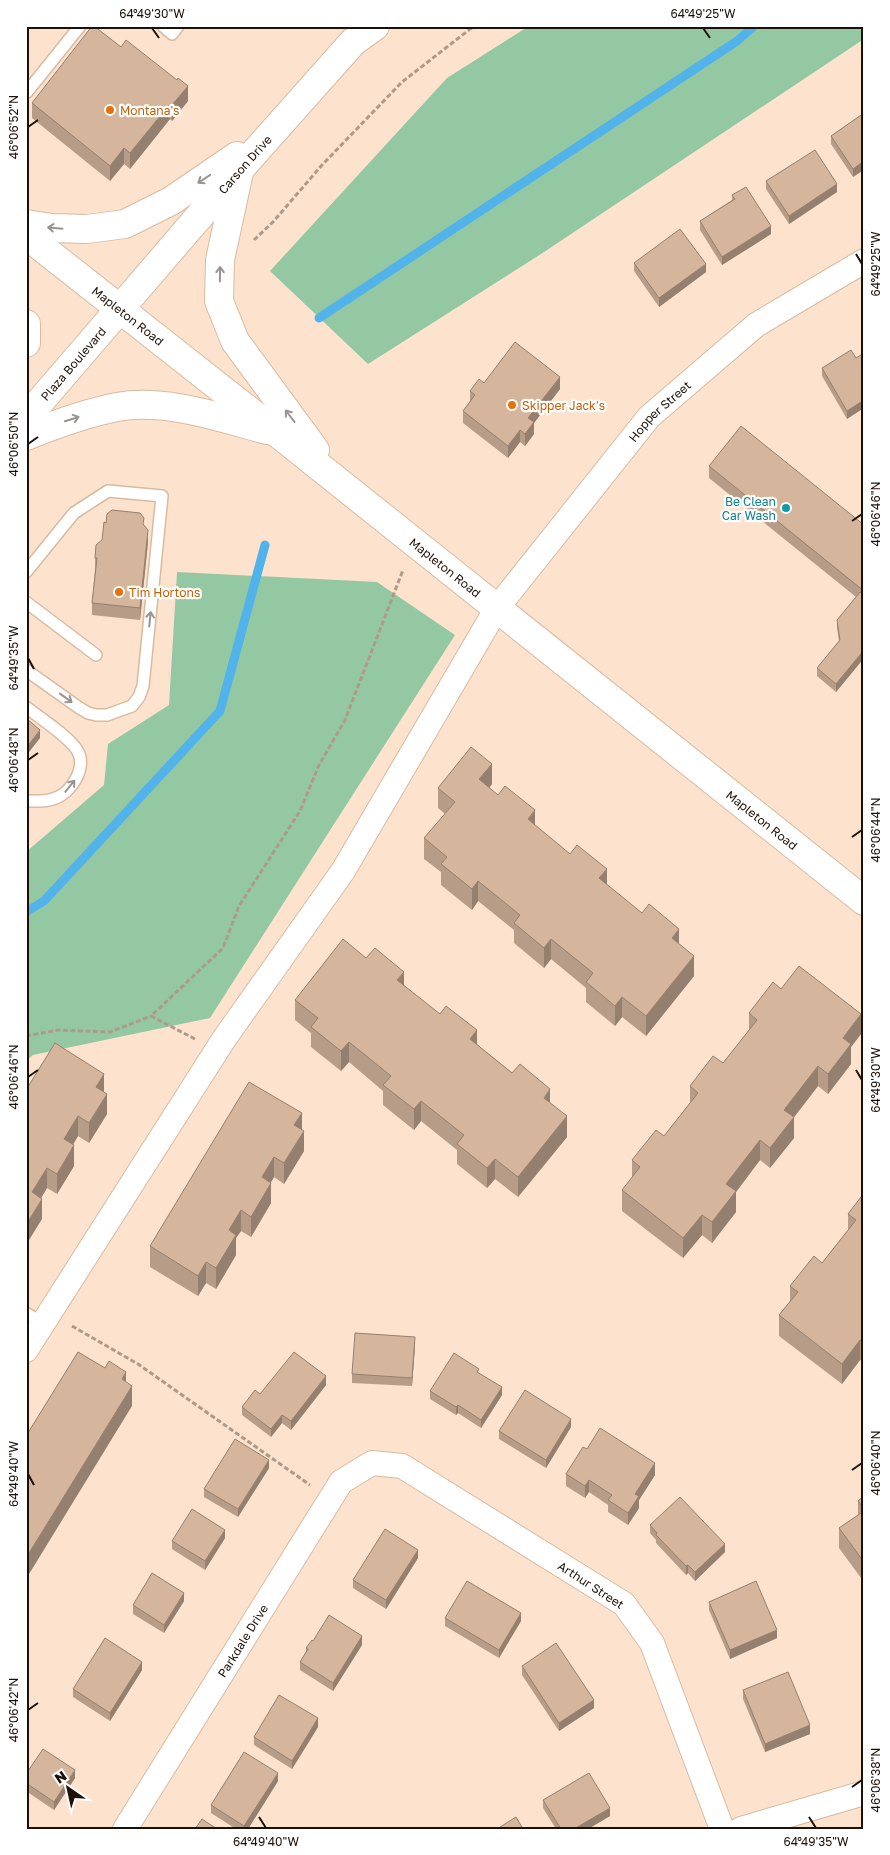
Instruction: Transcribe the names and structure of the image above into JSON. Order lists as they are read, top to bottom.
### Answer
{
  "streets": {
    "main road": ["Carson Drive", "Mapleton Road", "Plaza Boulevard"],
    "street": ["Hopper Street", "Arthur Street", "Parkdale Drive"]
  },
  "crossings": [
    ["Carson Drive", "Mapleton Road"],
    ["Carson Drive", "Plaza Boulevard"],
    ["Mapleton Road", "Plaza Boulevard"],
    ["Mapleton Road", "Hopper Street"],
    ["Arthur Street", "Parkdale Drive"]
  ],
  "places": [
    "Montana's",
    "Skipper Jack's",
    "Be Clean Car Wash",
    "Tim Hortons"
  ],
  "north": "top left",
  "coordinates": [
    "64°49'30\"W",
    "64°49'25\"W",
    "46°06'52\"N",
    "46°06'50\"N",
    "46°06'46\"N",
    "64°49'35\"W",
    "46°06'48\"N",
    "46°06'44\"N",
    "46°06'40\"N",
    "64°49'40\"W",
    "46°06'42\"N",
    "46°06'38\"N"
  ]
}
